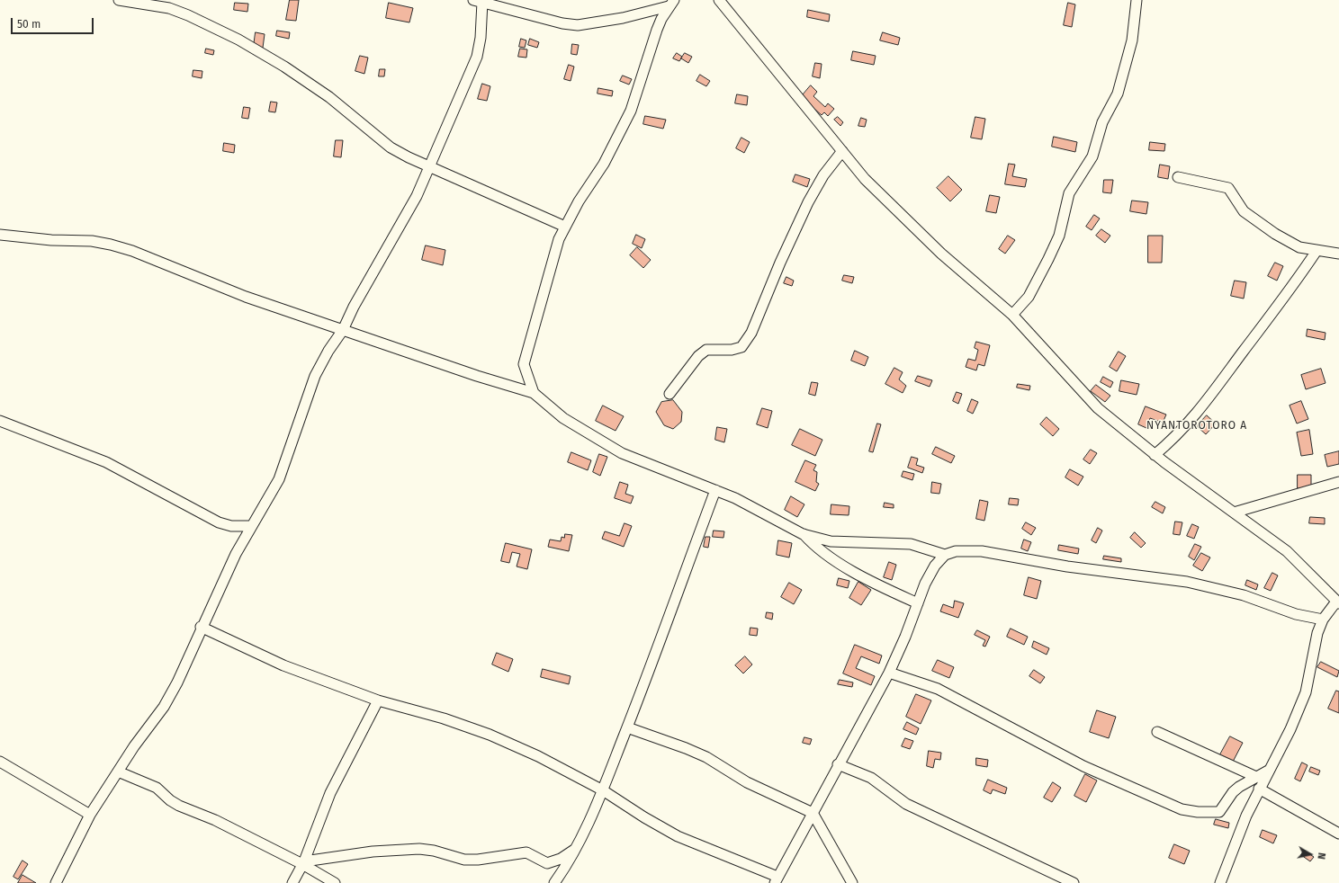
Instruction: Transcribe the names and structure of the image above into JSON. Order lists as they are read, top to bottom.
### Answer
{
  "districts": ["NYANTOROTORO A"],
  "scale_bar": "50 m",
  "north": "right"
}
